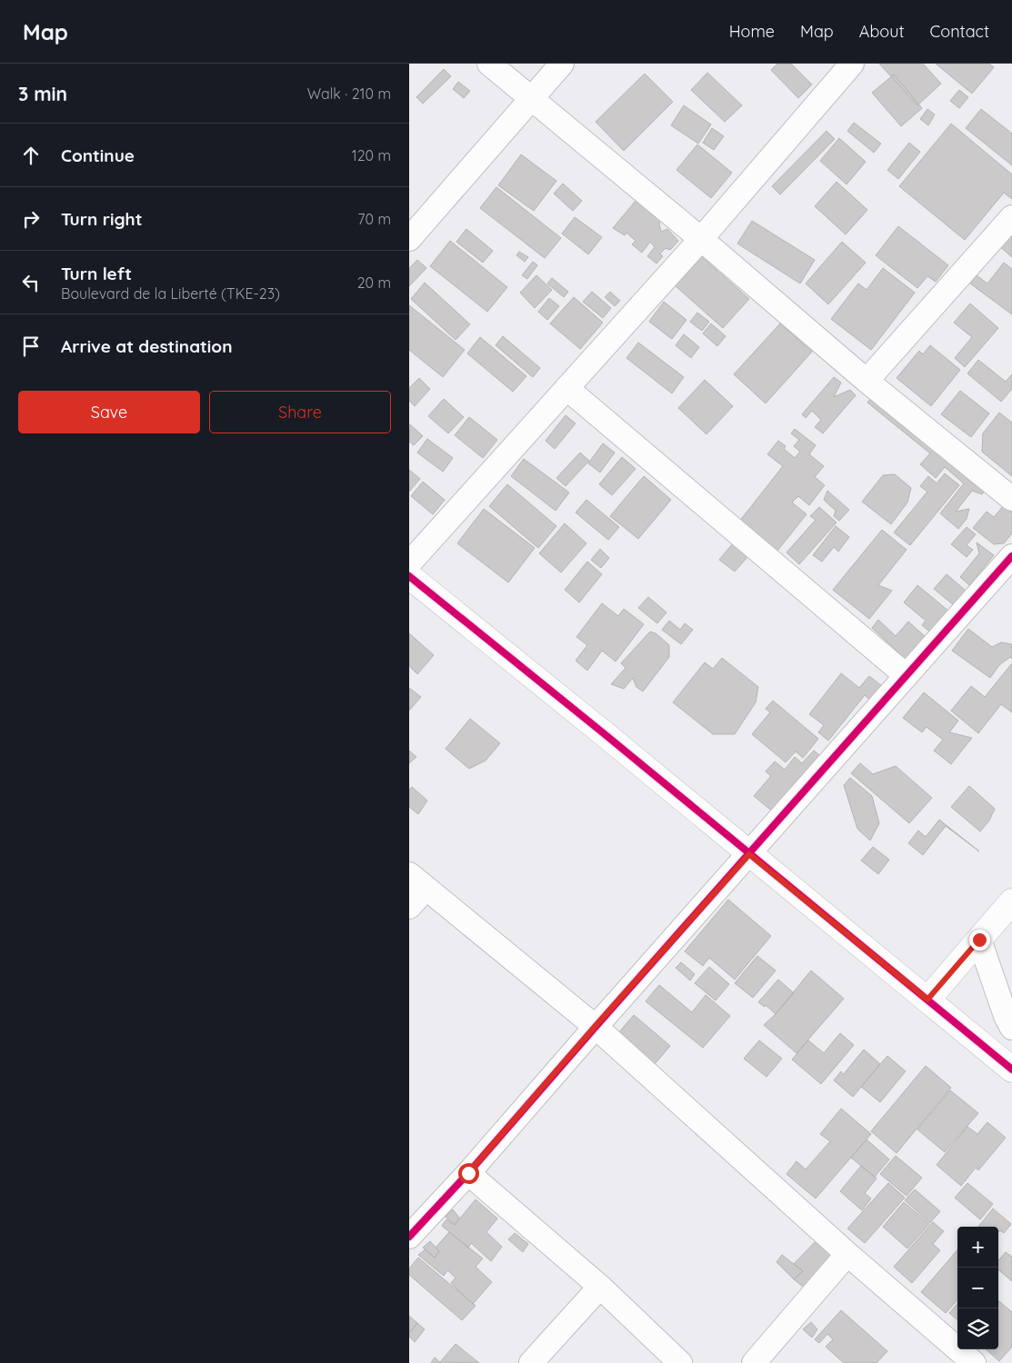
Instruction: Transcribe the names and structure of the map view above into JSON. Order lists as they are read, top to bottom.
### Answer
{
  "page": {
    "header": "Map",
    "nav": [
      "Home",
      "Map",
      "About",
      "Contact"
    ],
    "heading": ["3 min", "Walk · 210 m"],
    "list": [
      ["Continue", "120 m"],
      ["Turn right", "70 m"],
      ["Turn left", "Boulevard de la Liberté (TKE-23)", "20 m"],
      "Arrive at destination"
    ],
    "buttons": ["Save", "Share"],
    "map_buttons": ["+", "−"]
  }
}
